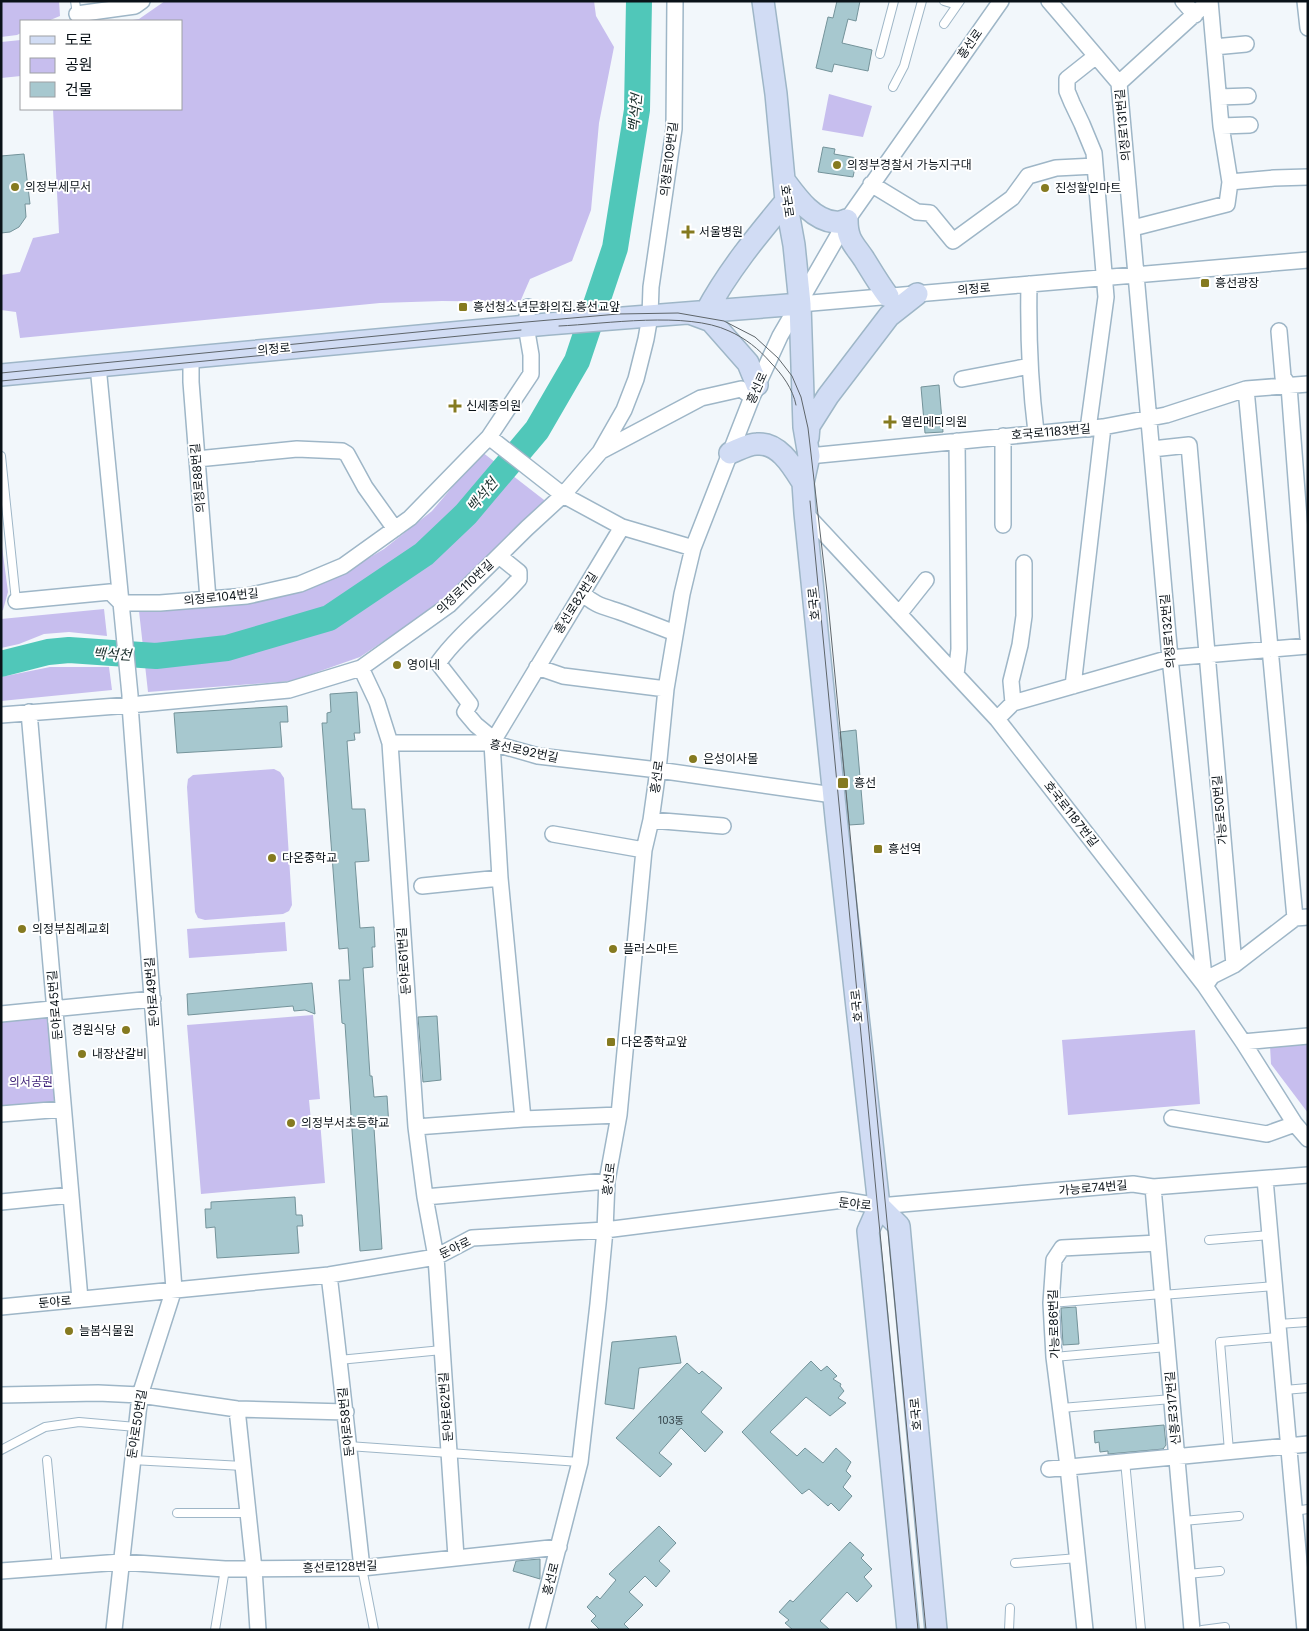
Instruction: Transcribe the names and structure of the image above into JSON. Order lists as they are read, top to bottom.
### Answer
{
  "streets": {
    "street": [
      "흥선로",
      "의정로131번길",
      "의정로109번길",
      "호국로",
      "의정로",
      "호국로1183번길",
      "의정로88번길",
      "의정로110번길",
      "의정로104번길",
      "흥선로82번길",
      "의정로132번길",
      "흥선로92번길",
      "가능로50번길",
      "호국로1187번길",
      "둔야로61번길",
      "둔야로49번길",
      "둔야로45번길",
      "가능로74번길",
      "둔야로",
      "가능로86번길",
      "둔야로62번길",
      "신흥로317번길",
      "둔야로58번길",
      "둔야로50번길",
      "흥선로128번길"
    ]
  },
  "crossings": [
    ["흥선로", "호국로"],
    ["흥선로", "의정로"],
    ["흥선로", "흥선로92번길"],
    ["흥선로", "둔야로"],
    ["흥선로", "흥선로128번길"],
    ["의정로131번길", "의정로"],
    ["의정로131번길", "의정로132번길"],
    ["의정로109번길", "의정로"],
    ["의정로109번길", "의정로110번길"],
    ["호국로", "의정로"],
    ["호국로", "호국로1183번길"],
    ["호국로", "흥선로92번길"],
    ["호국로", "호국로1187번길"],
    ["호국로", "가능로74번길"],
    ["호국로", "둔야로"],
    ["의정로", "의정로88번길"],
    ["의정로", "의정로110번길"],
    ["의정로", "의정로104번길"],
    ["의정로", "의정로132번길"],
    ["의정로", "둔야로49번길"],
    ["호국로1183번길", "의정로132번길"],
    ["의정로88번길", "의정로104번길"],
    ["의정로110번길", "둔야로61번길"],
    ["의정로110번길", "둔야로49번길"],
    ["의정로110번길", "둔야로45번길"],
    ["의정로104번길", "둔야로49번길"],
    ["흥선로82번길", "흥선로92번길"],
    ["의정로132번길", "가능로50번길"],
    ["의정로132번길", "호국로1187번길"],
    ["흥선로92번길", "둔야로61번길"],
    ["둔야로61번길", "둔야로"],
    ["둔야로61번길", "둔야로62번길"],
    ["둔야로49번길", "둔야로"],
    ["둔야로49번길", "둔야로50번길"],
    ["둔야로45번길", "둔야로"],
    ["가능로74번길", "둔야로"],
    ["가능로74번길", "신흥로317번길"],
    ["둔야로", "둔야로62번길"],
    ["둔야로", "둔야로58번길"],
    ["둔야로", "둔야로50번길"],
    ["가능로86번길", "신흥로317번길"],
    ["둔야로62번길", "흥선로128번길"],
    ["둔야로58번길", "흥선로128번길"],
    ["둔야로50번길", "흥선로128번길"]
  ],
  "water": ["백석천"],
  "parks": ["의서공원"],
  "places": {
    "other": [
      "의정부경찰서 가능지구대",
      "의정부세무서",
      "진성할인마트",
      "영이네",
      "은성이사몰",
      "다온중학교",
      "의정부침례교회",
      "플러스마트",
      "경원식당",
      "내장산갈비",
      "의정부서초등학교",
      "늘봄식물원"
    ],
    "health": ["서울병원", "신세종의원", "열린메디의원"],
    "transit": [
      "흥선광장",
      "흥선청소년문화의집.흥선교앞",
      "흥선",
      "흥선역",
      "다온중학교앞"
    ]
  },
  "house_numbers": ["103동"],
  "legend": ["도로", "공원", "건물"]
}
